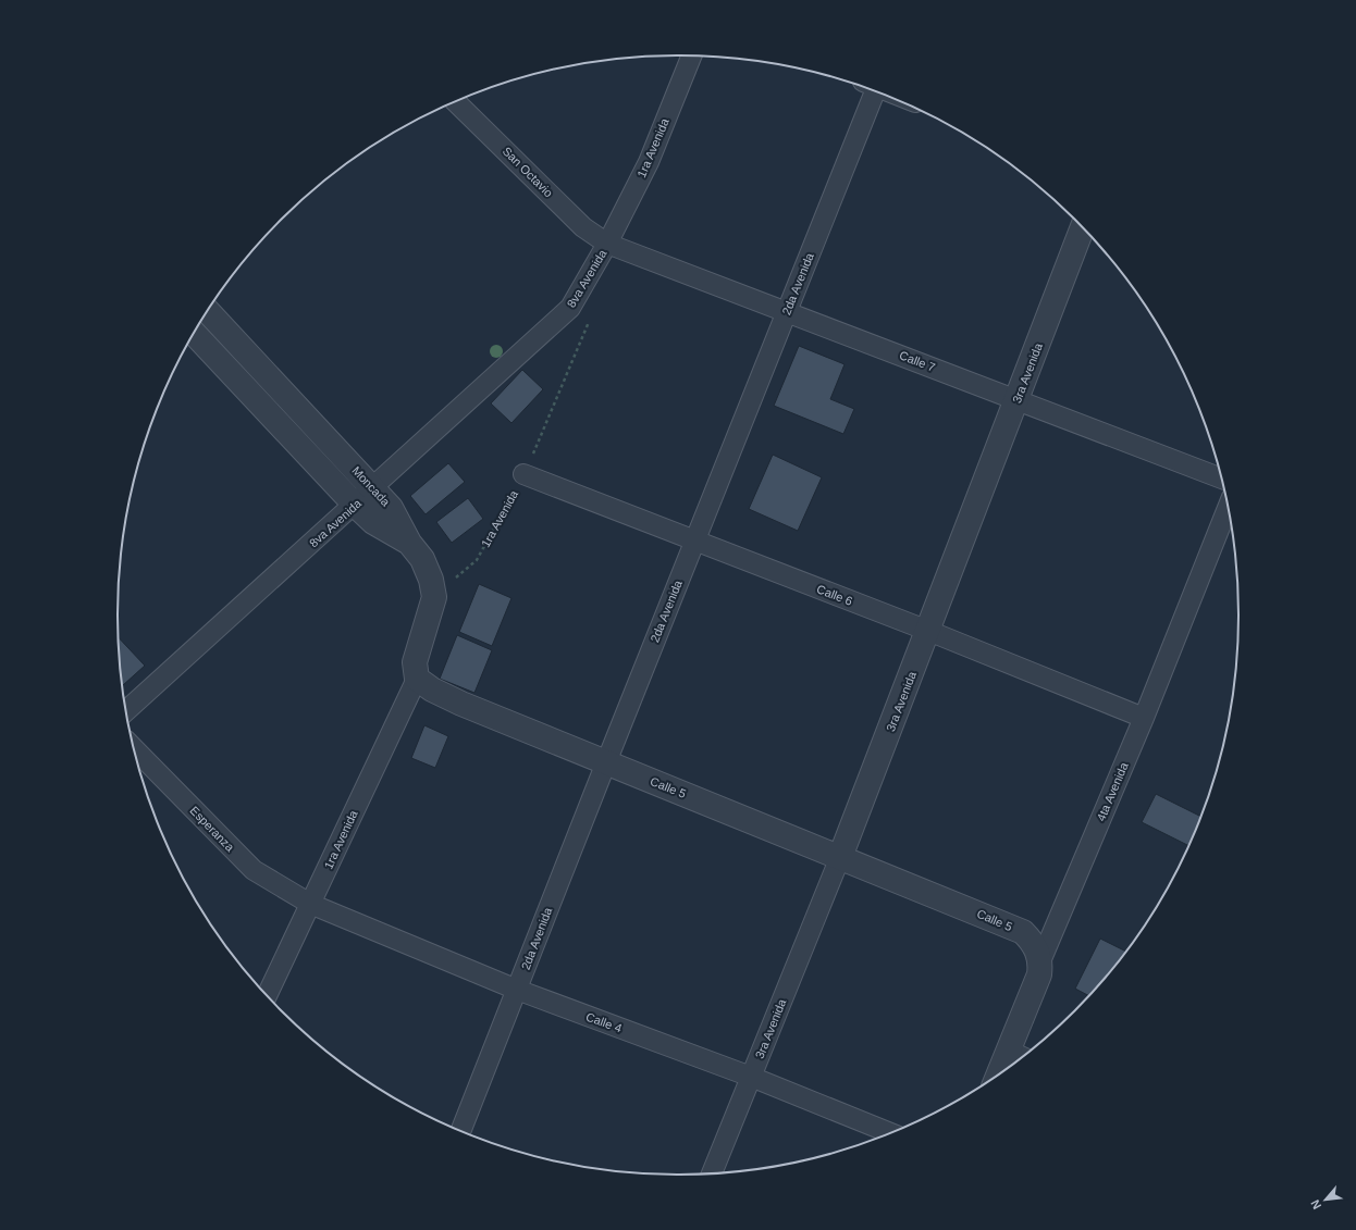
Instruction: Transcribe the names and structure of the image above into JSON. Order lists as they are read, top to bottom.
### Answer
{
  "streets": {
    "street": [
      "1ra Avenida",
      "San Octavio",
      "8va Avenida",
      "2da Avenida",
      "Calle 7",
      "3ra Avenida",
      "Moncada",
      "Calle 6",
      "Calle 5",
      "4ta Avenida",
      "Esperanza",
      "Calle 4"
    ]
  },
  "crossings": [
    ["1ra Avenida", "San Octavio"],
    ["1ra Avenida", "8va Avenida"],
    ["1ra Avenida", "Calle 7"],
    ["1ra Avenida", "Calle 6"],
    ["1ra Avenida", "Calle 5"],
    ["1ra Avenida", "Esperanza"],
    ["1ra Avenida", "Calle 4"],
    ["San Octavio", "8va Avenida"],
    ["San Octavio", "Calle 7"],
    ["8va Avenida", "Calle 7"],
    ["8va Avenida", "Moncada"],
    ["2da Avenida", "Calle 7"],
    ["2da Avenida", "Calle 6"],
    ["2da Avenida", "Calle 5"],
    ["2da Avenida", "Calle 4"],
    ["Calle 7", "3ra Avenida"],
    ["3ra Avenida", "Calle 6"],
    ["3ra Avenida", "Calle 5"],
    ["3ra Avenida", "Calle 4"],
    ["Calle 6", "4ta Avenida"],
    ["Calle 5", "4ta Avenida"],
    ["Esperanza", "Calle 4"]
  ],
  "north": "bottom left"
}
